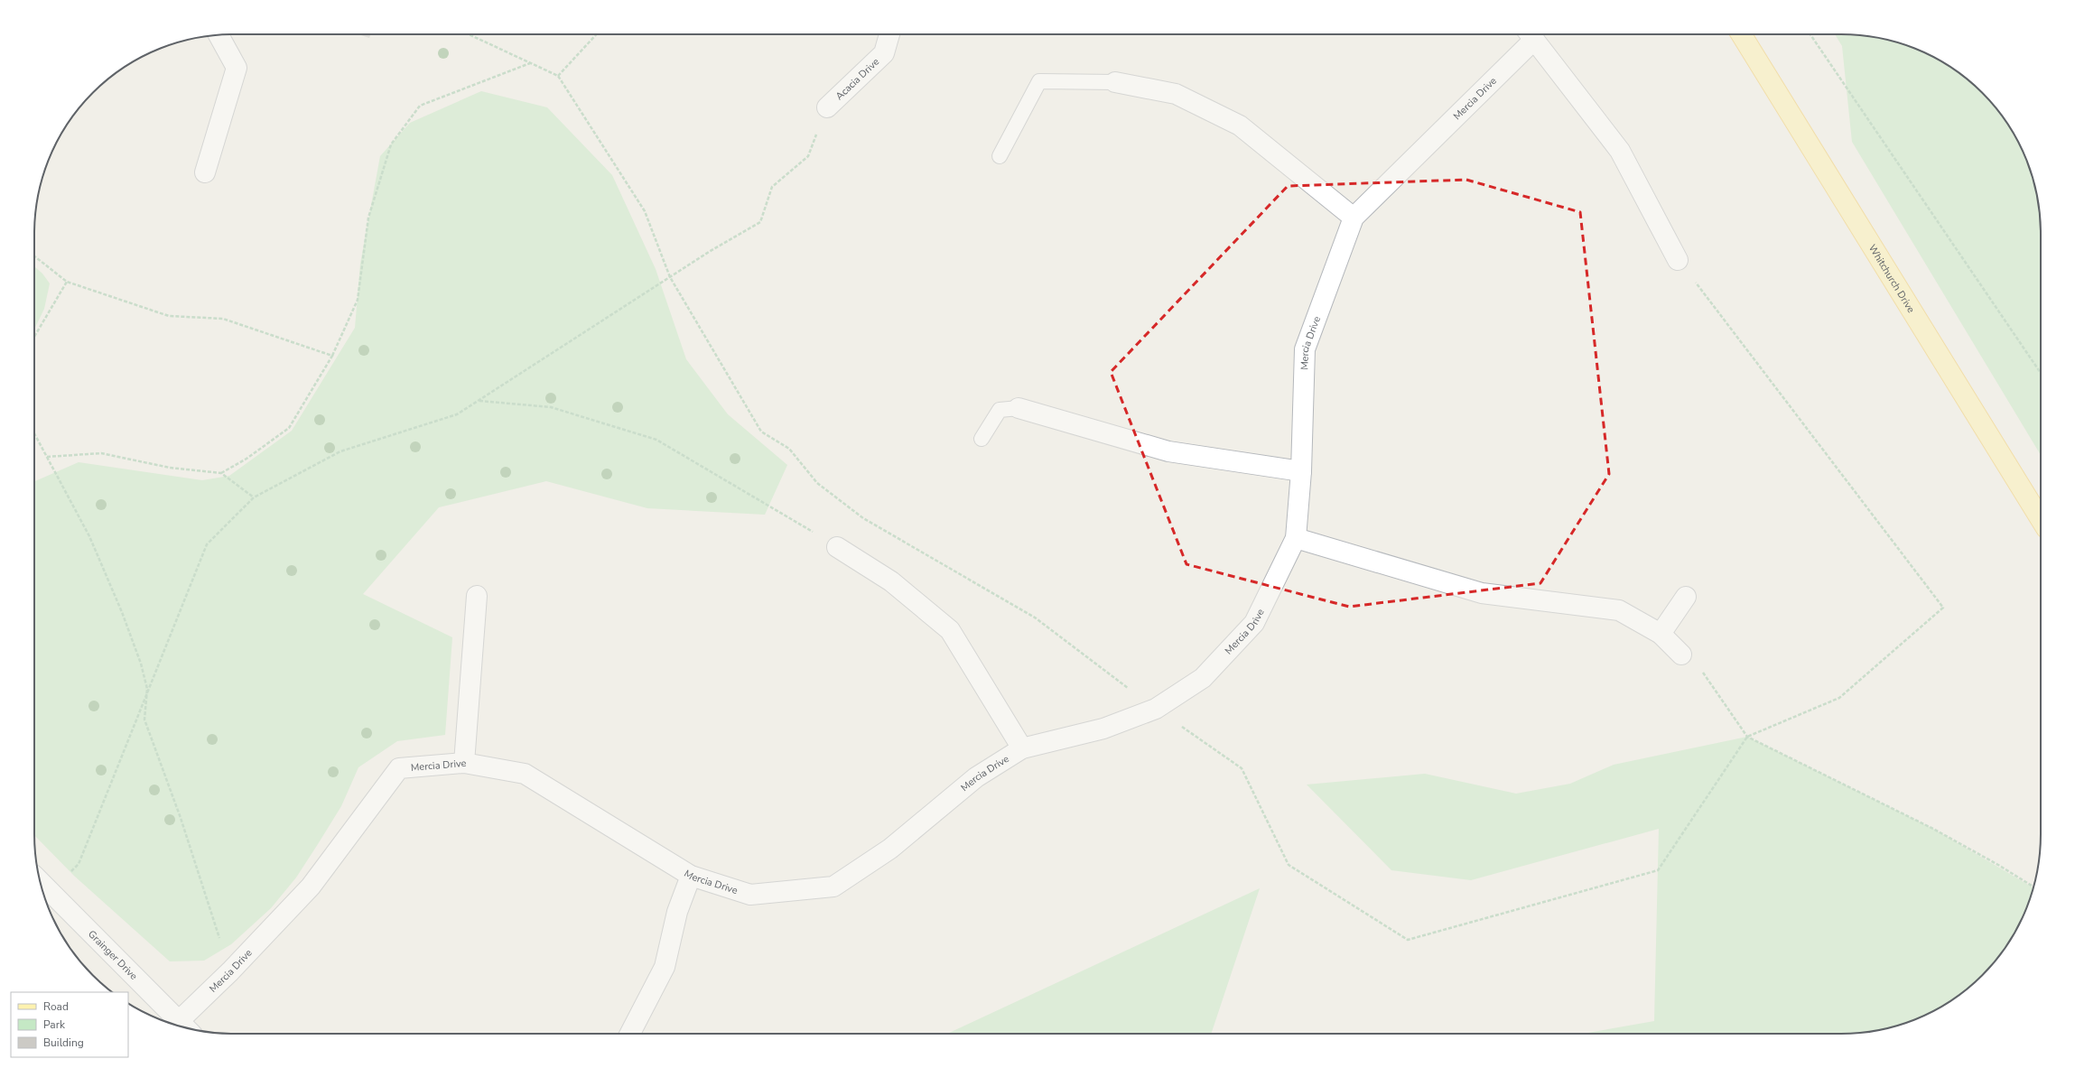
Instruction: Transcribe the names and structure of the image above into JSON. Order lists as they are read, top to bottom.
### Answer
{
  "streets": {
    "main road": ["Whitchurch Drive"],
    "street": ["Acacia Drive", "Mercia Drive", "Grainger Drive"]
  },
  "crossings": [
    ["Mercia Drive", "Grainger Drive"]
  ],
  "legend": ["Road", "Park", "Building"]
}
